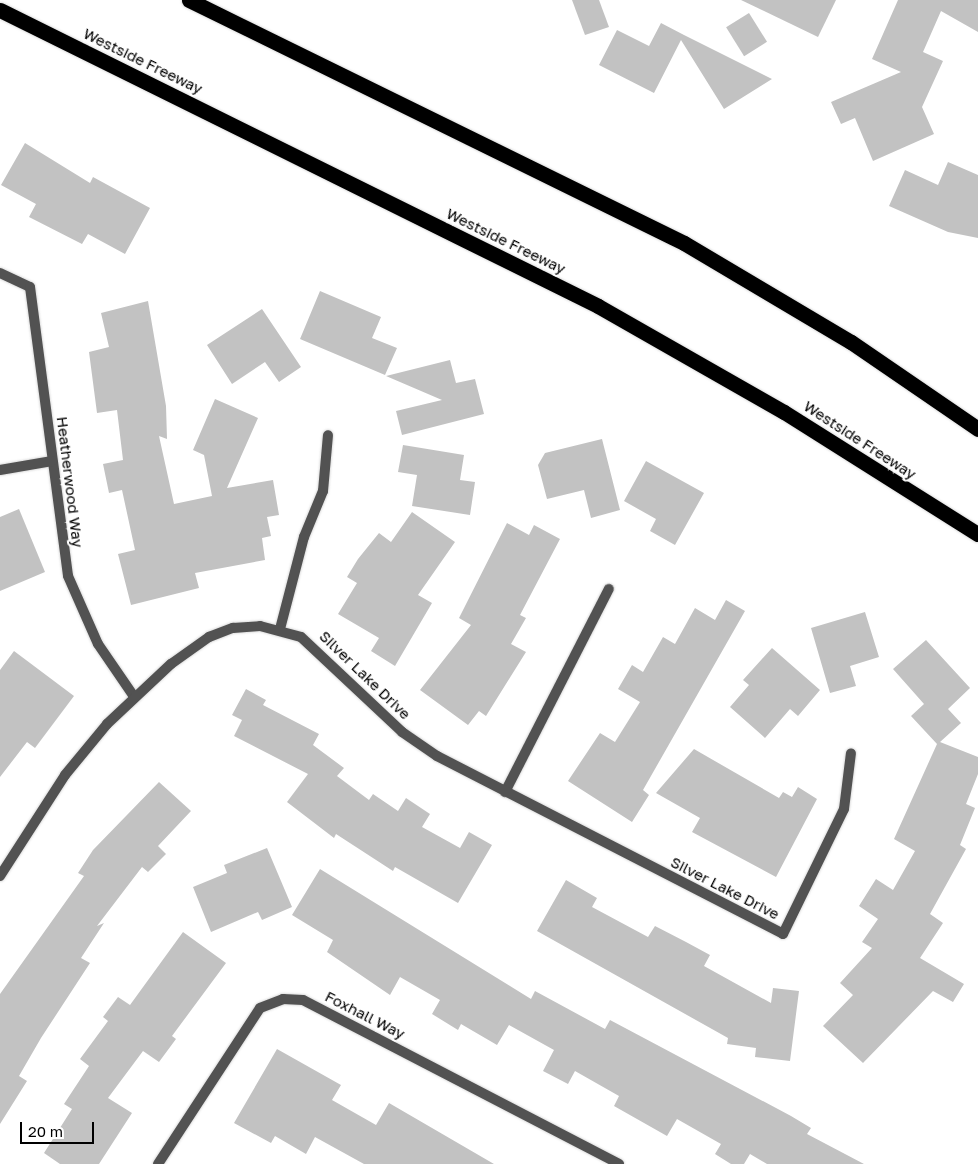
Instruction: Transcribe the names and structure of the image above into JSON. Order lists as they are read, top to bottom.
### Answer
{
  "streets": {
    "highway": ["Westside Freeway"],
    "street": ["Heatherwood Way", "Silver Lake Drive", "Foxhall Way"]
  },
  "crossings": [
    ["Heatherwood Way", "Silver Lake Drive"]
  ],
  "scale_bar": "20 m"
}
